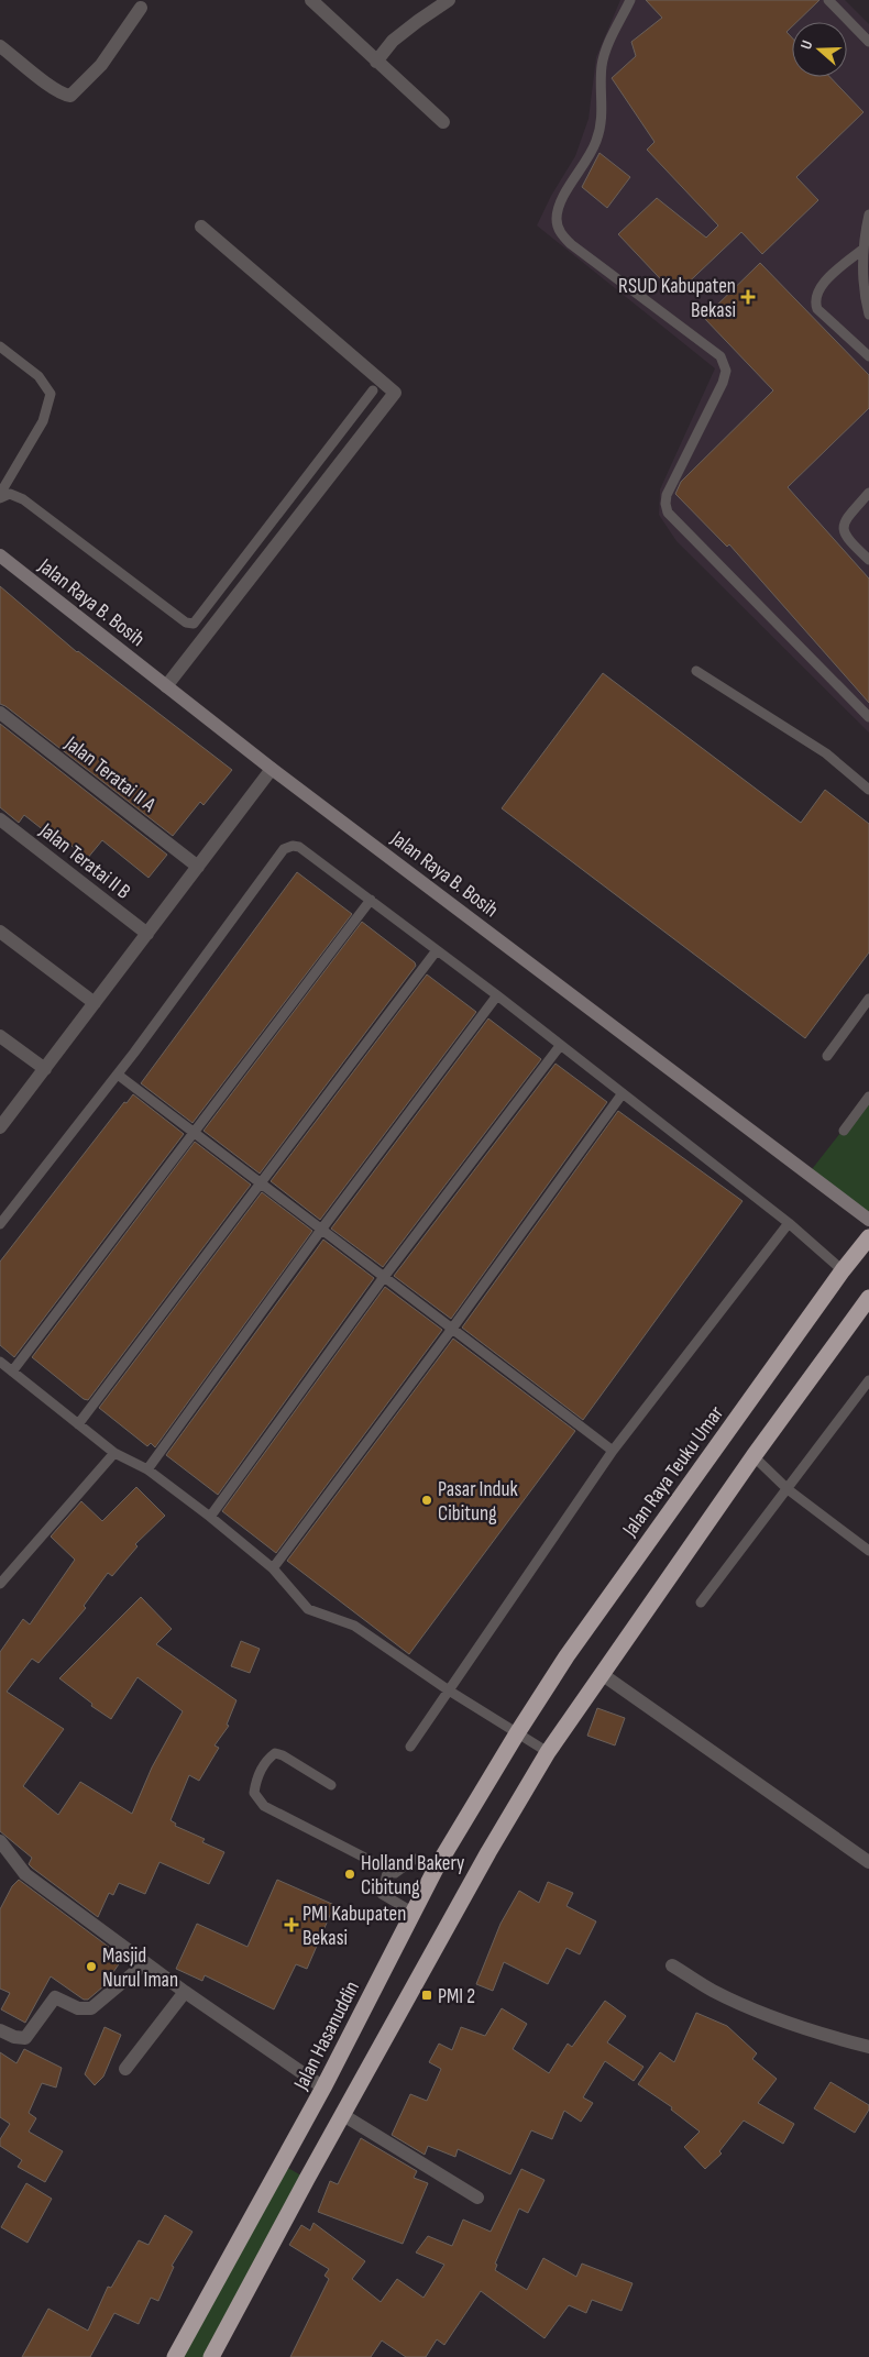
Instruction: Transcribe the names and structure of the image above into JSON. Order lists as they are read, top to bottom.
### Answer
{
  "streets": {
    "highway": ["Jalan Raya Teuku Umar", "Jalan Hasanuddin"],
    "street": ["Jalan Raya B. Bosih", "Jalan Teratai II A", "Jalan Teratai II B"]
  },
  "crossings": [
    ["Jalan Raya Teuku Umar", "Jalan Hasanuddin"]
  ],
  "places": {
    "health": ["RSUD Kabupaten Bekasi", "PMI Kabupaten Bekasi"],
    "other": ["Pasar Induk Cibitung", "Holland Bakery Cibitung", "Masjid Nurul Iman"],
    "transit": ["PMI 2"]
  },
  "north": "left"
}
